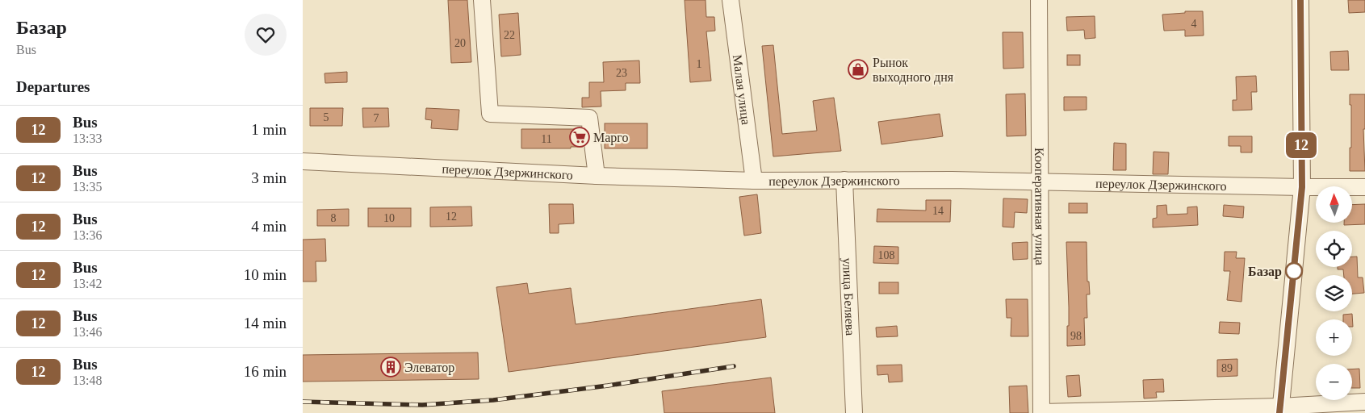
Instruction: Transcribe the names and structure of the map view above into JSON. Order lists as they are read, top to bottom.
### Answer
{
  "streets": {
    "street": [
      "Малая улица",
      "переулок Дзержинского",
      "Кооперативная улица",
      "улица Беляева"
    ]
  },
  "crossings": [
    ["Малая улица", "переулок Дзержинского"],
    ["переулок Дзержинского", "Кооперативная улица"],
    ["переулок Дзержинского", "улица Беляева"]
  ],
  "places": {
    "shop": ["Рынок выходного дня"],
    "supermarket": ["Марго"],
    "other": ["Базар"],
    "building": ["Элеватор"]
  },
  "lines": ["bus line 12"],
  "house_numbers": [
    "4",
    "22",
    "20",
    "1",
    "23",
    "5",
    "7",
    "11",
    "14",
    "12",
    "8",
    "10",
    "108",
    "98",
    "89"
  ],
  "north": "top",
  "page": {
    "heading": [
      ["Базар", "Bus"],
      "Departures"
    ],
    "on_map": "12",
    "list": [
      {
        "mark": "12",
        "name": "Bus",
        "note": "13:33",
        "value": "1 min"
      },
      {
        "mark": "12",
        "name": "Bus",
        "note": "13:35",
        "value": "3 min"
      },
      {
        "mark": "12",
        "name": "Bus",
        "note": "13:36",
        "value": "4 min"
      },
      {
        "mark": "12",
        "name": "Bus",
        "note": "13:42",
        "value": "10 min"
      },
      {
        "mark": "12",
        "name": "Bus",
        "note": "13:46",
        "value": "14 min"
      },
      {
        "mark": "12",
        "name": "Bus",
        "note": "13:48",
        "value": "16 min"
      }
    ],
    "map_buttons": ["+", "−"]
  }
}
